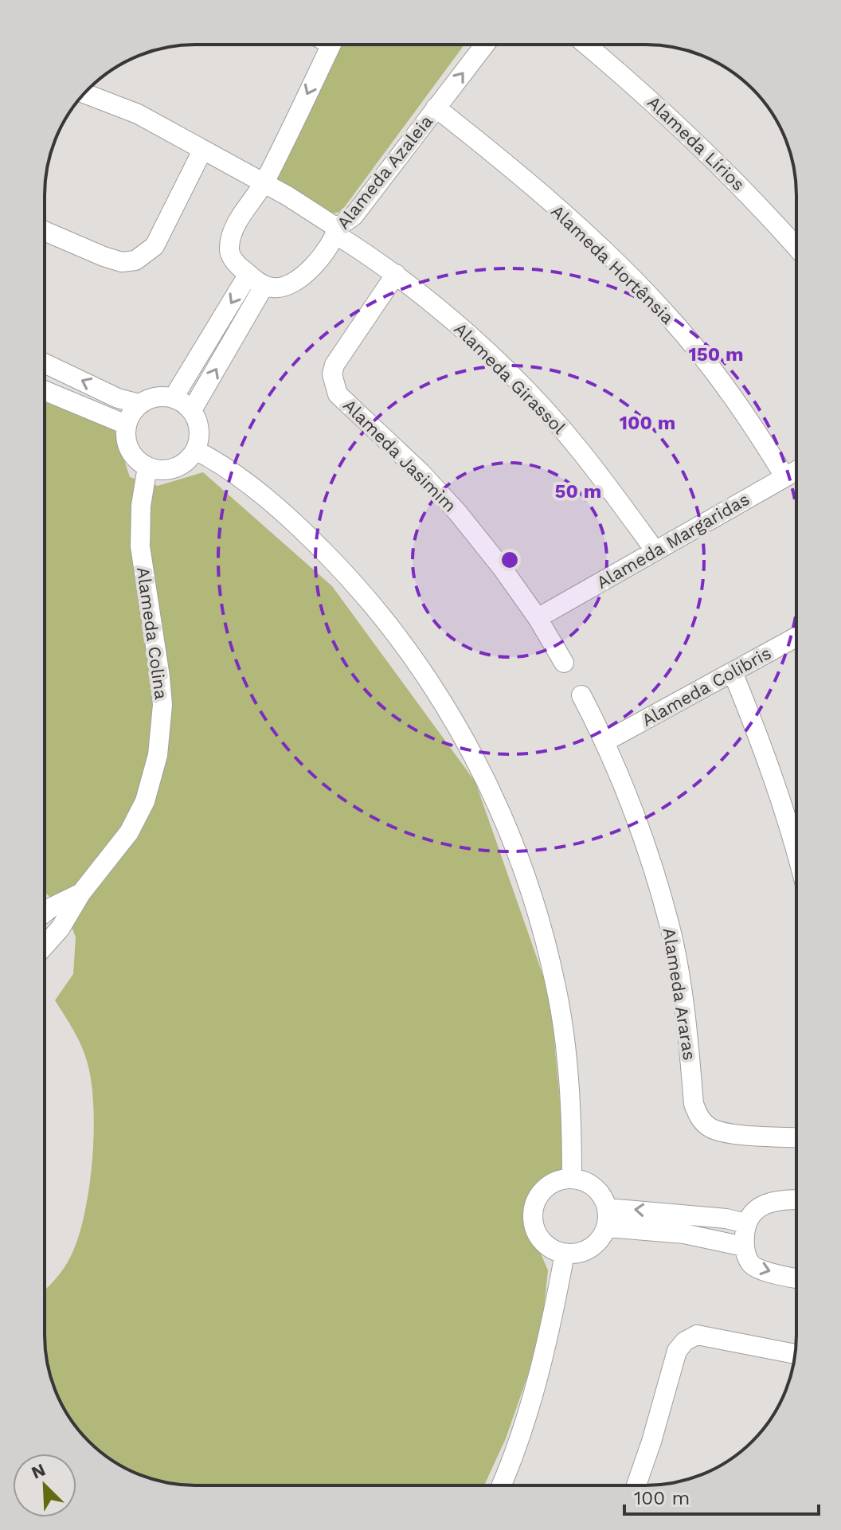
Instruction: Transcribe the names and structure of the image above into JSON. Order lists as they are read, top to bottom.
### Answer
{
  "streets": {
    "street": [
      "Alameda Lírios",
      "Alameda Azaleia",
      "Alameda Hortênsia",
      "Alameda Girassol",
      "Alameda Jasimim",
      "Alameda Margaridas",
      "Alameda Colina",
      "Alameda Colibris",
      "Alameda Araras"
    ]
  },
  "crossings": [
    ["Alameda Azaleia", "Alameda Hortênsia"],
    ["Alameda Azaleia", "Alameda Girassol"],
    ["Alameda Hortênsia", "Alameda Margaridas"],
    ["Alameda Girassol", "Alameda Jasimim"],
    ["Alameda Girassol", "Alameda Margaridas"],
    ["Alameda Jasimim", "Alameda Margaridas"],
    ["Alameda Colibris", "Alameda Araras"]
  ],
  "scale_bar": "100 m",
  "north": "top left",
  "rings": ["150 m", "100 m", "50 m"]
}
